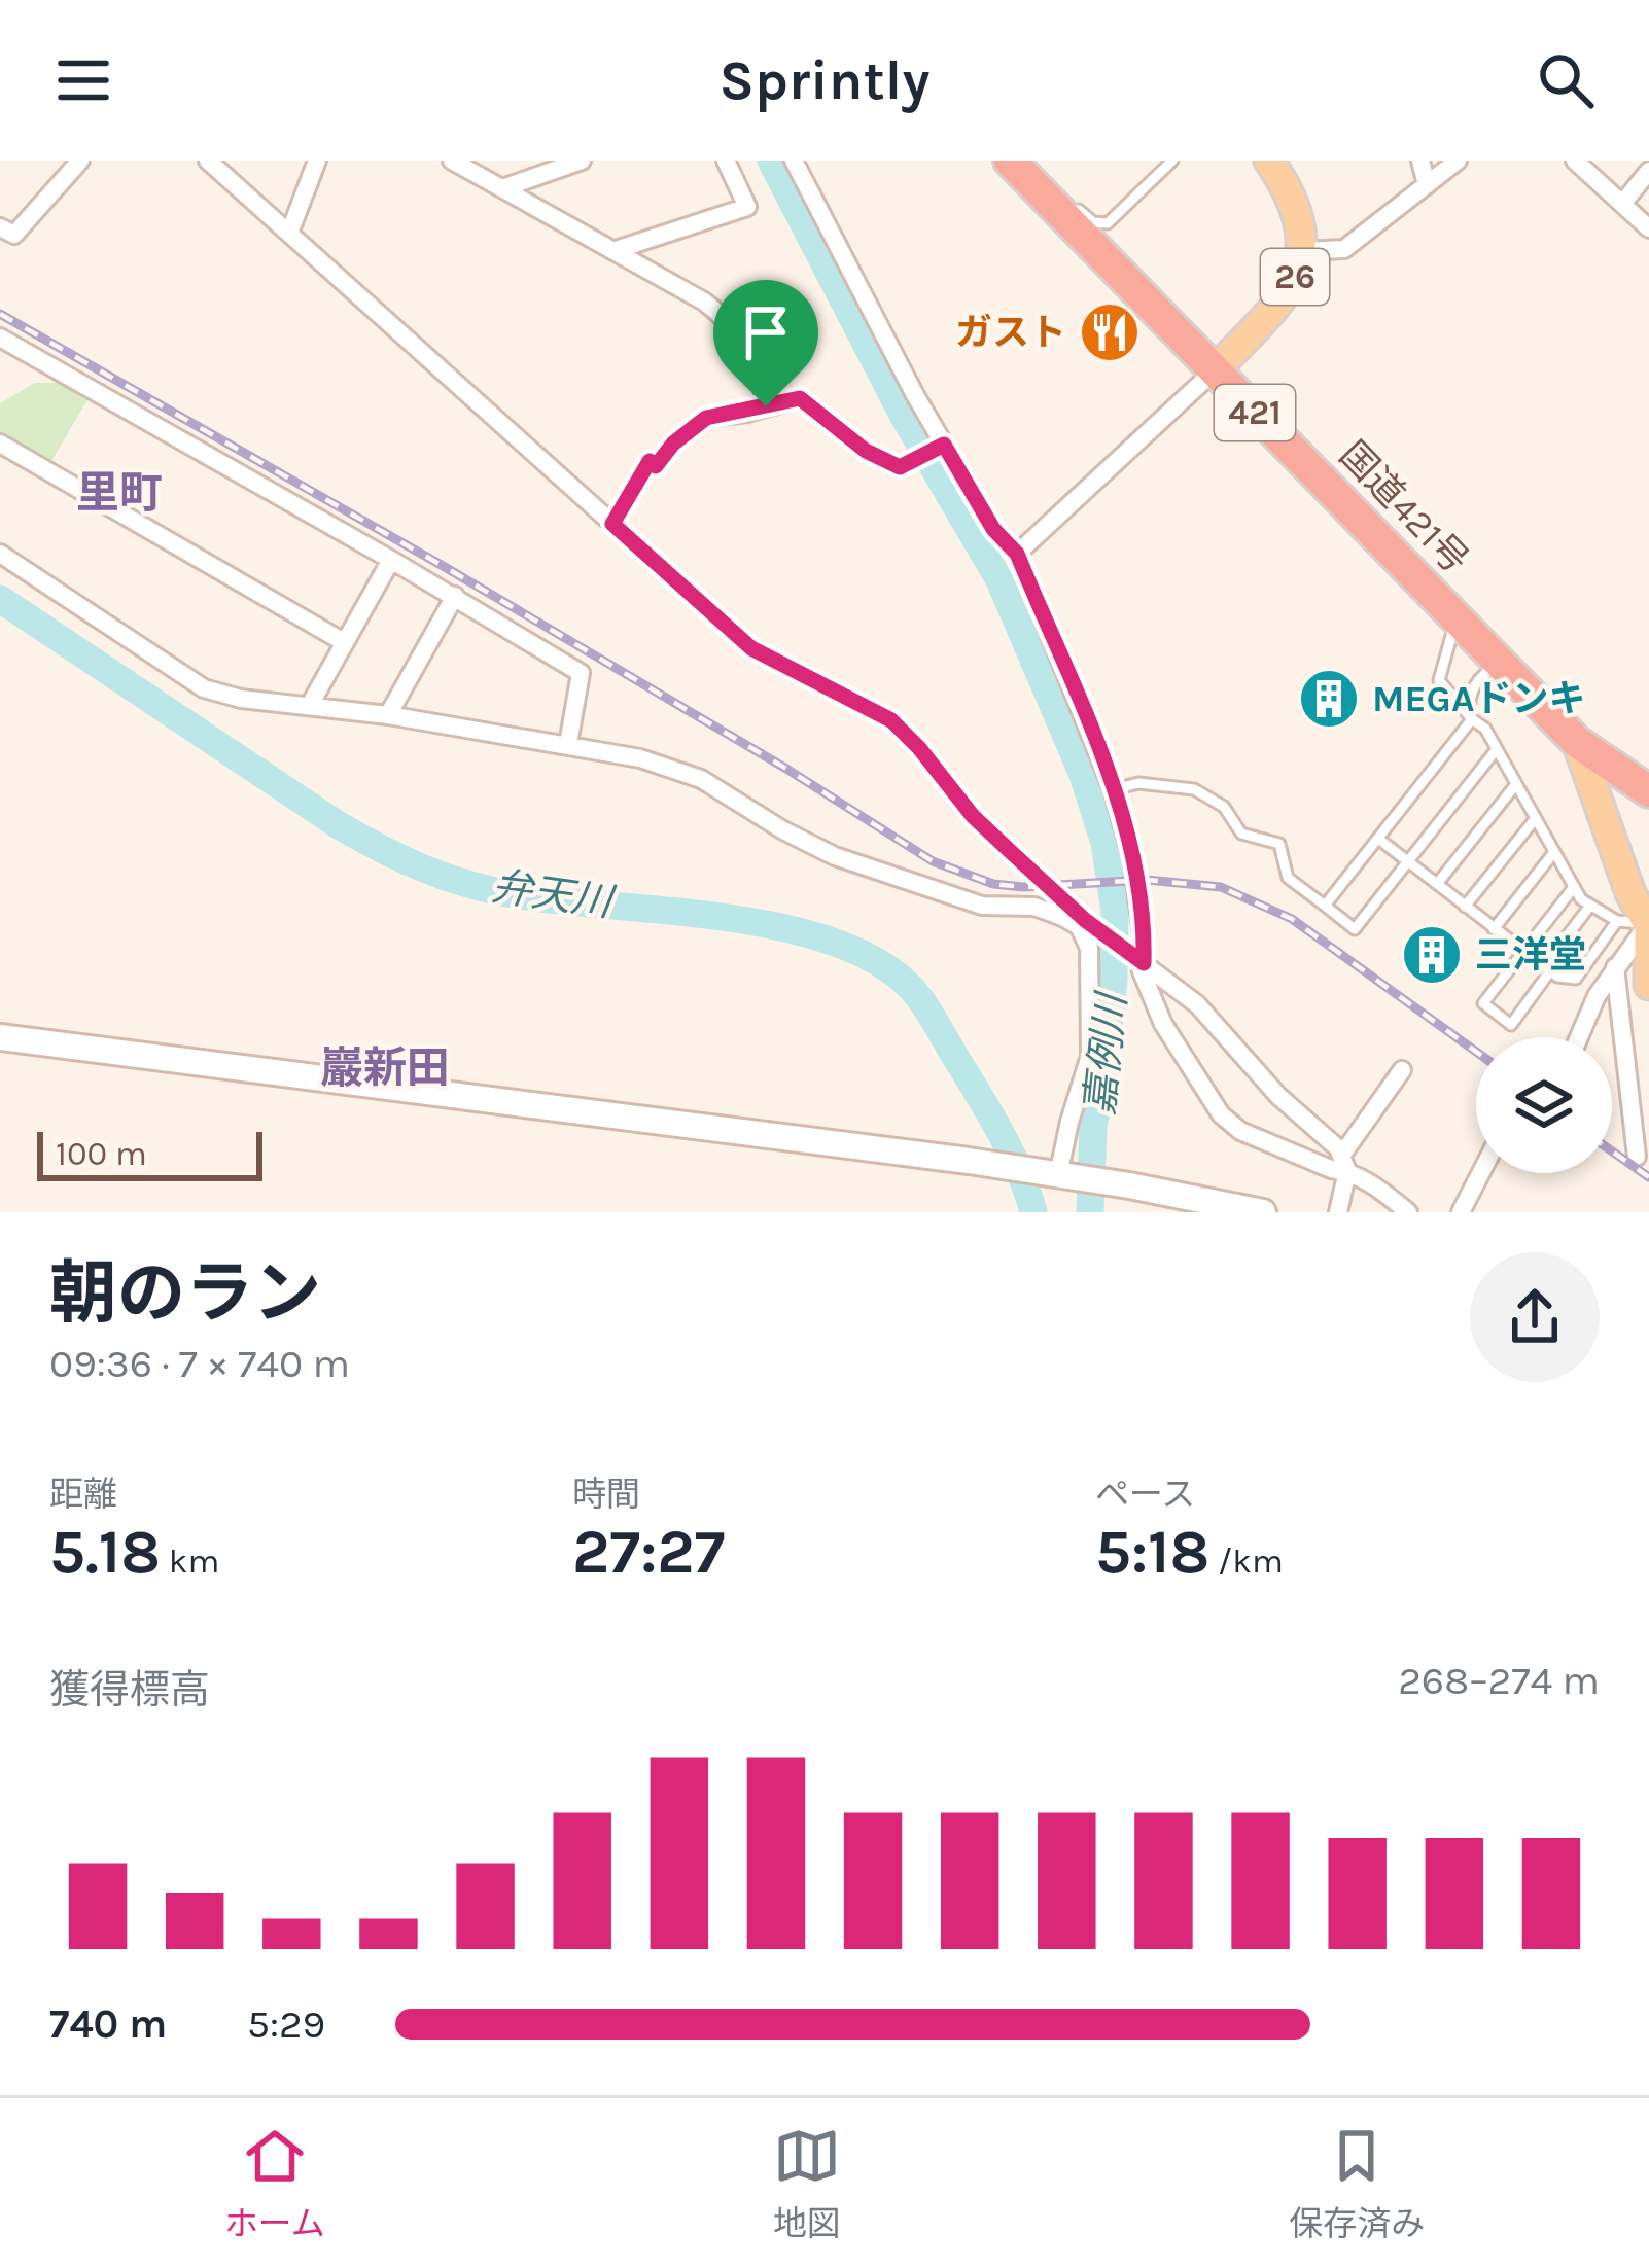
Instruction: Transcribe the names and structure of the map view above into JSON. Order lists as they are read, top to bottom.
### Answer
{
  "streets": {
    "highway": ["421", "国道421号"],
    "main road": ["26"]
  },
  "crossings": [
    ["26", "国道421号"]
  ],
  "districts": ["里町", "巖新田"],
  "water": ["弁天川", "嘉例川"],
  "places": {
    "restaurant": ["ガスト"],
    "building": ["MEGAドンキ", "三洋堂"]
  },
  "scale_bar": "100 m",
  "page": {
    "header": "Sprintly",
    "scale": "100 m",
    "heading": ["朝のラン", "09:36 · 7 × 740 m"],
    "stats": [
      ["距離", "5.18 km"],
      ["時間", "27:27"],
      ["ペース", "5:18 /km"]
    ],
    "chart": ["獲得標高", "268–274 m"],
    "list": [
      {
        "name": "740 m",
        "note": "5:29"
      }
    ],
    "tabs": ["ホーム", "地図", "保存済み"]
  }
}
